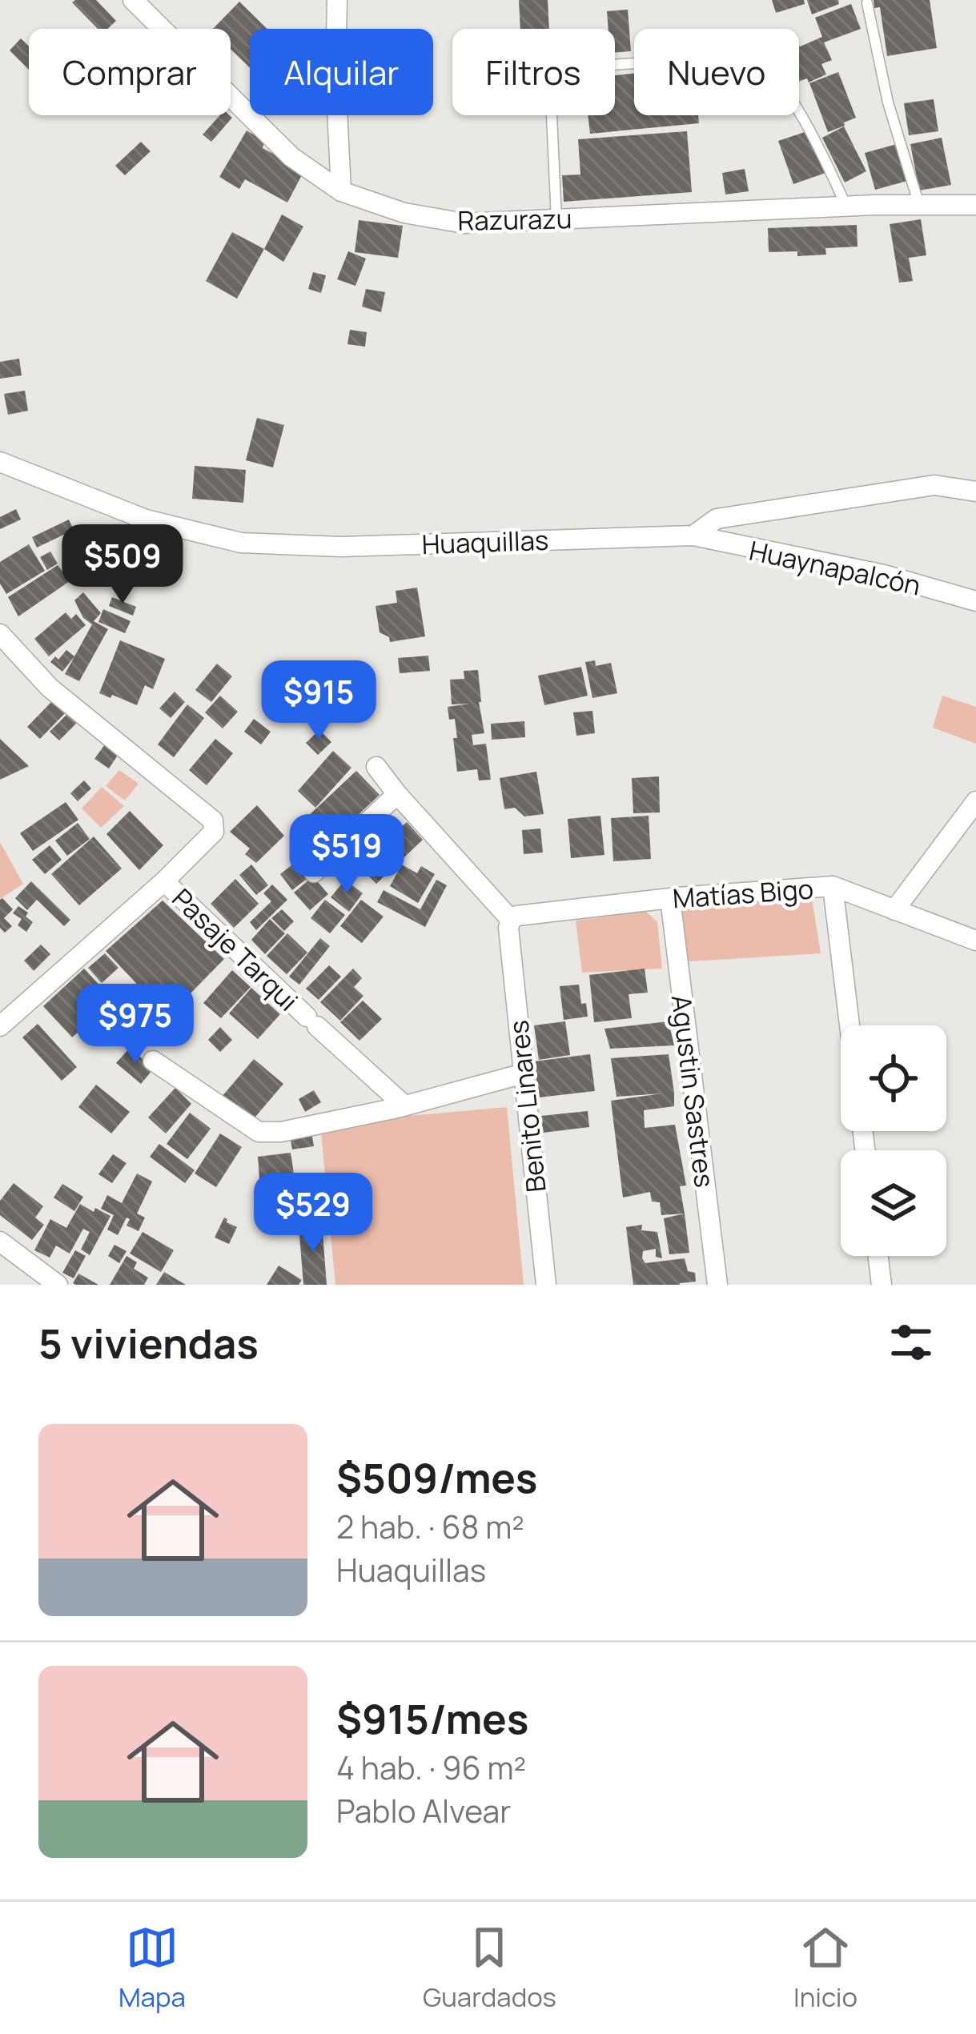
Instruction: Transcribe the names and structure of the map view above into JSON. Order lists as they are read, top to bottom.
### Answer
{
  "streets": {
    "street": [
      "Razurazu",
      "Huaquillas",
      "Huaynapalcón",
      "Matías Bigo",
      "Pasaje Tarqui",
      "Agustin Sastres",
      "Benito Linares"
    ]
  },
  "crossings": [
    ["Huaquillas", "Huaynapalcón"],
    ["Matías Bigo", "Agustin Sastres"],
    ["Matías Bigo", "Benito Linares"]
  ],
  "page": {
    "chip": [
      "Comprar",
      "Alquilar",
      "Filtros",
      "Nuevo"
    ],
    "price": [
      "$509",
      "$915",
      "$519",
      "$975",
      "$529"
    ],
    "heading": "5 viviendas",
    "list": [
      {
        "name": "$509/mes",
        "note": "2 hab. · 68 m² · Huaquillas"
      },
      {
        "name": "$915/mes",
        "note": "4 hab. · 96 m² · Pablo Alvear"
      }
    ],
    "tabs": ["Mapa", "Guardados", "Inicio"]
  }
}
